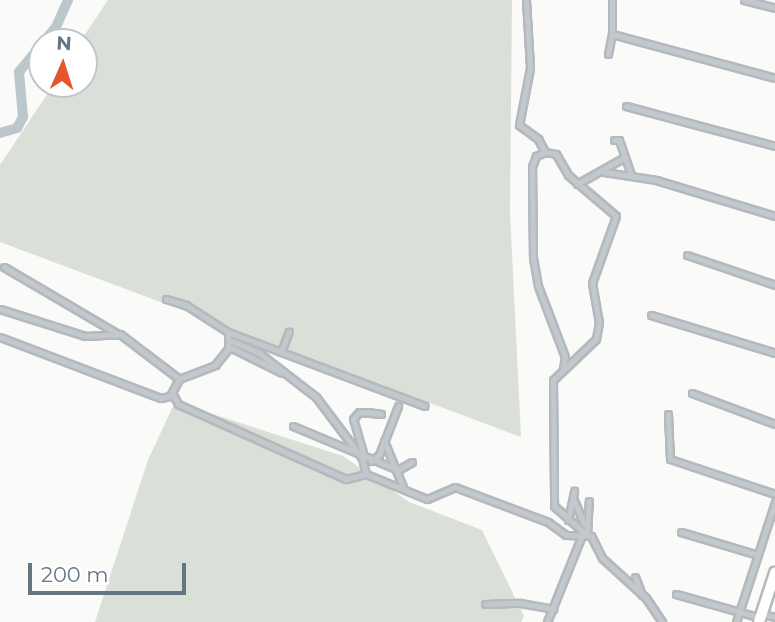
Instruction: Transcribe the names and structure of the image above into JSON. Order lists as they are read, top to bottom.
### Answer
{
  "scale_bar": "200 m",
  "north": "top"
}
